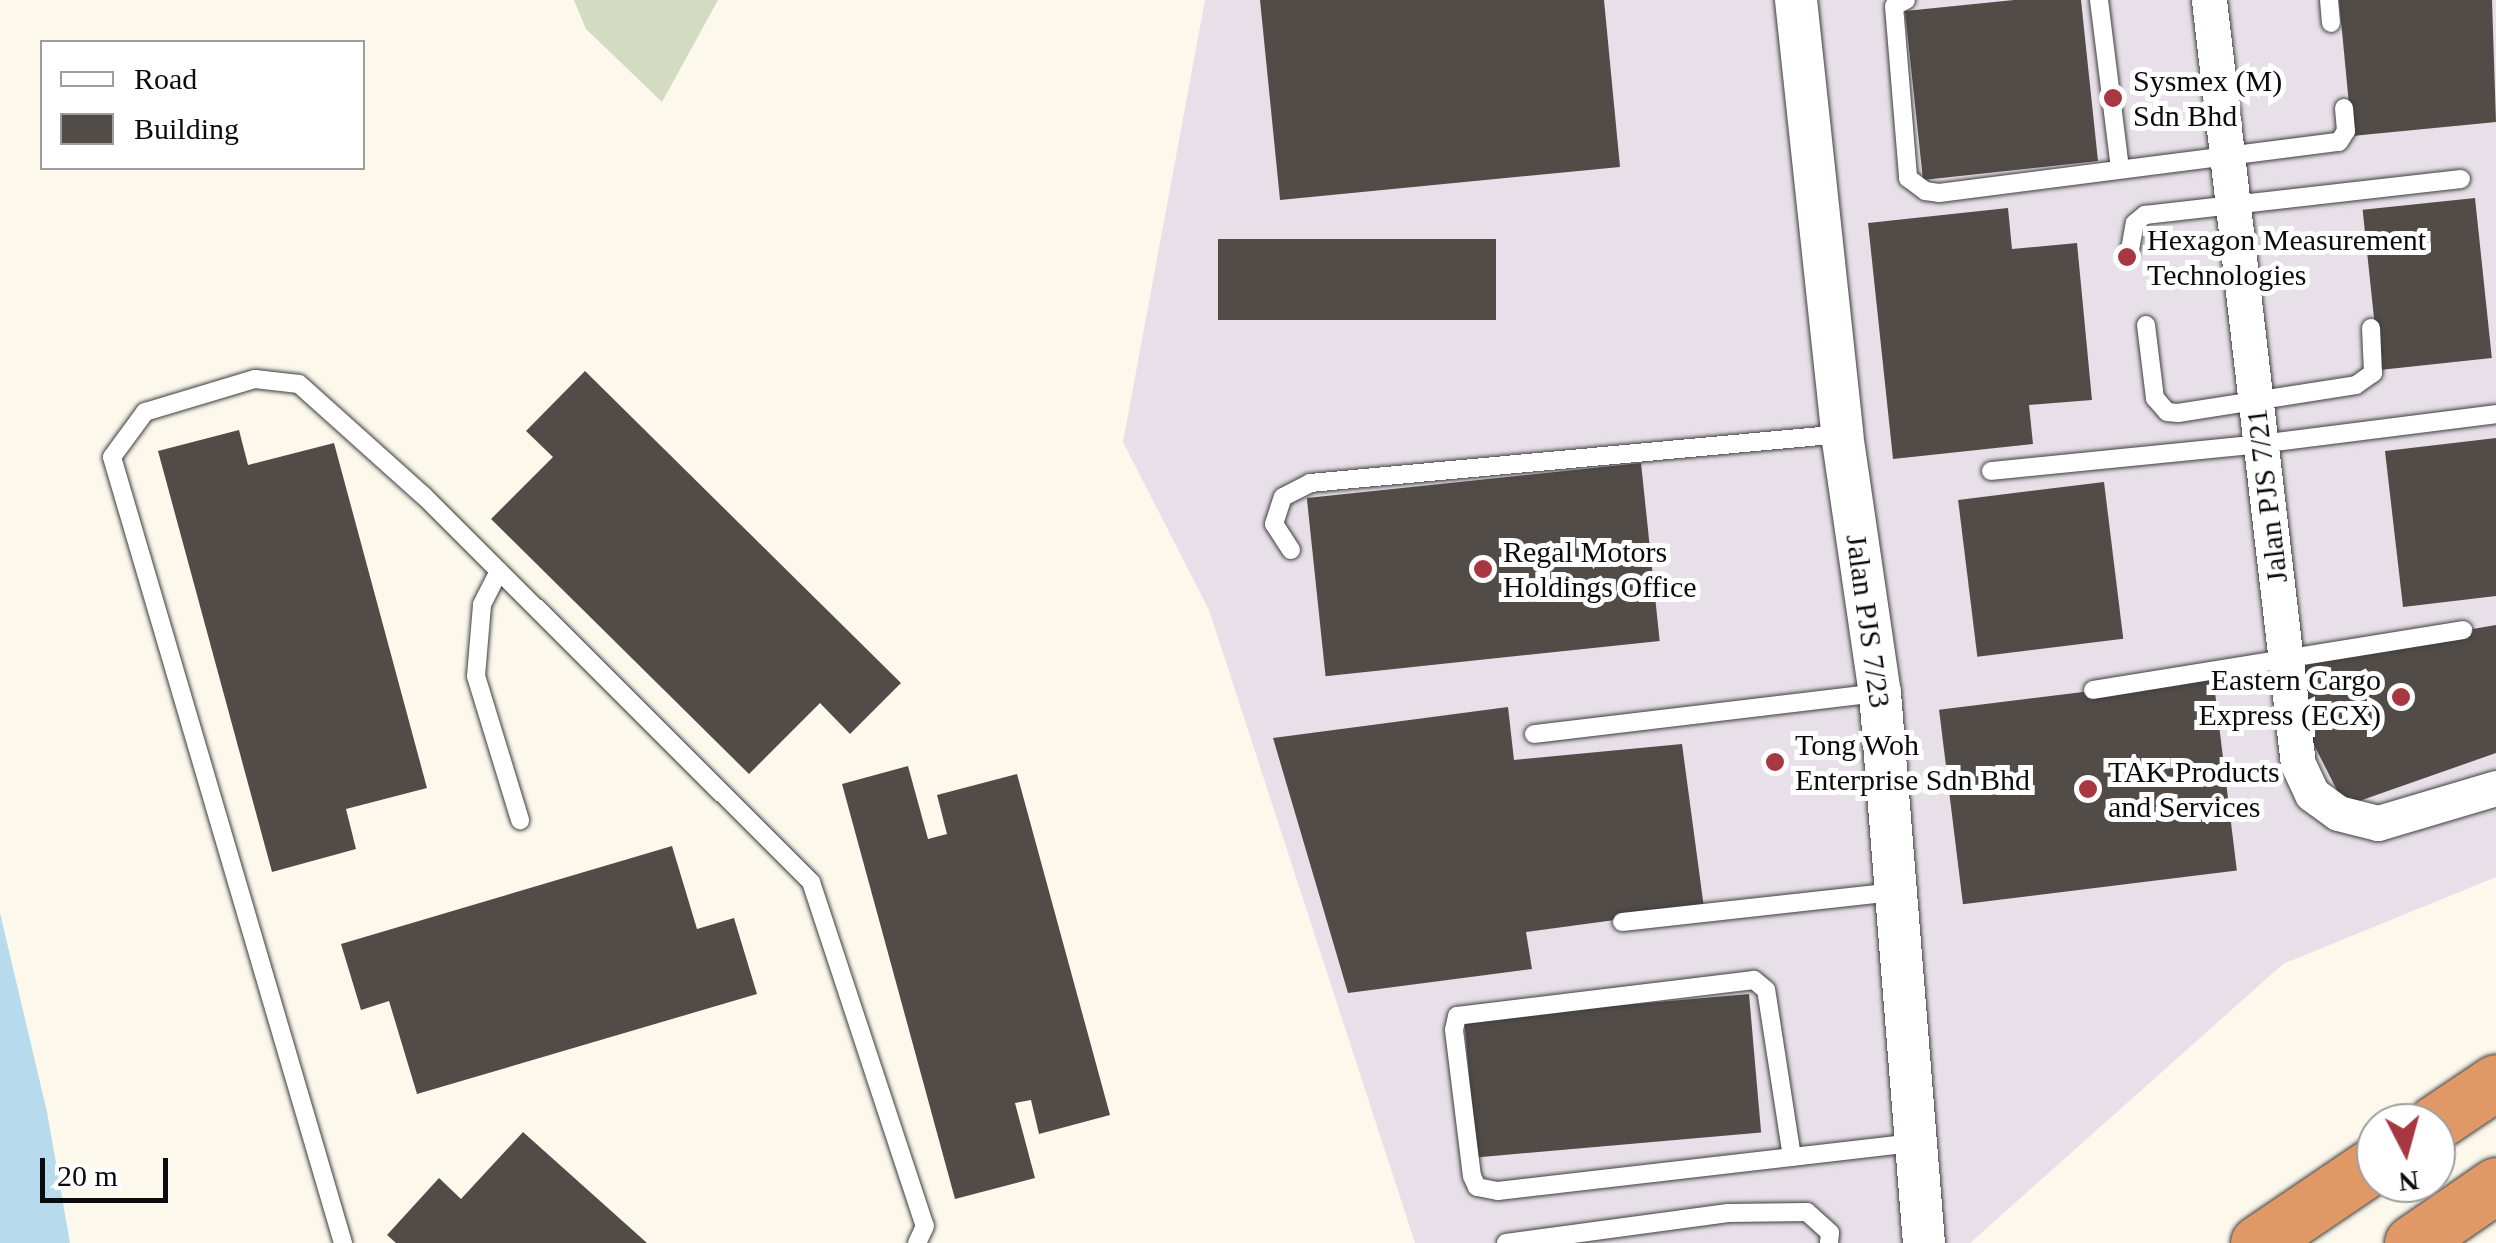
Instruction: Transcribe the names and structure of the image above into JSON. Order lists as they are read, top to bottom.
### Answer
{
  "streets": {
    "street": ["Jalan PJS 7/21", "Jalan PJS 7/23"]
  },
  "places": [
    "Sysmex (M) Sdn Bhd",
    "Hexagon Measurement Technologies",
    "Regal Motors Holdings Office",
    "Eastern Cargo Express (ECX)",
    "Tong Woh Enterprise Sdn Bhd",
    "TAK Products and Services"
  ],
  "legend": ["Road", "Building"],
  "scale_bar": "20 m",
  "north": "bottom"
}
